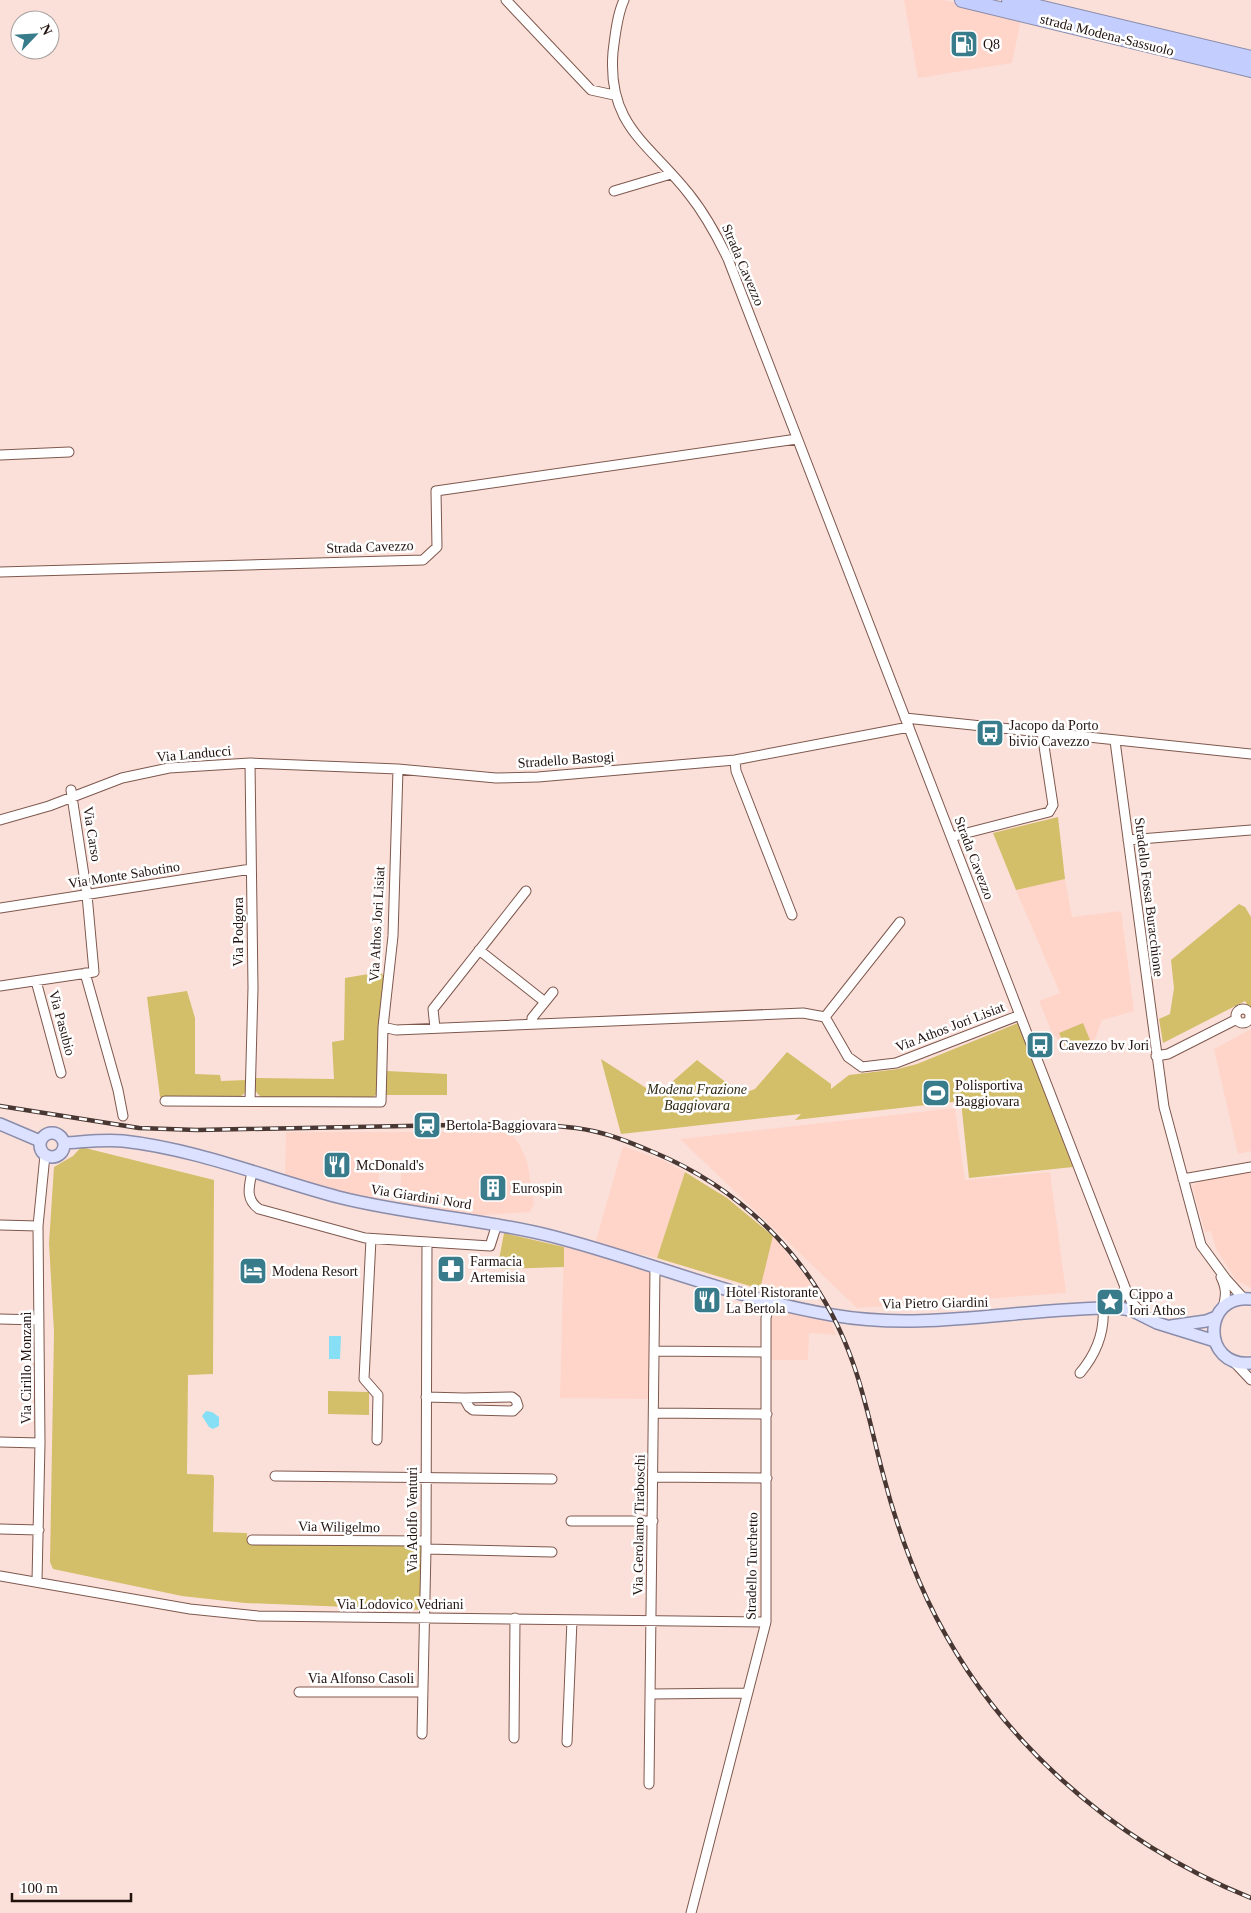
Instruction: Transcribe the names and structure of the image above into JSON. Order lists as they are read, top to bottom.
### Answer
{
  "streets": {
    "highway": ["strada Modena-Sassuolo"],
    "main road": ["Via Giardini Nord", "Via Pietro Giardini"],
    "street": [
      "Strada Cavezzo",
      "Via Landucci",
      "Stradello Bastogi",
      "Via Carso",
      "Via Monte Sabotino",
      "Stradello Fossa Buracchione",
      "Via Athos Jori Lisiat",
      "Via Podgora",
      "Via Pasubio",
      "Via Cirillo Monzani",
      "Via Adolfo Venturi",
      "Via Gerolamo Tiraboschi",
      "Via Wiligelmo",
      "Stradello Turchetto",
      "Via Lodovico Vedriani",
      "Via Alfonso Casoli"
    ]
  },
  "crossings": [
    ["Strada Cavezzo", "Stradello Bastogi"],
    ["Strada Cavezzo", "Via Athos Jori Lisiat"],
    ["Strada Cavezzo", "Via Pietro Giardini"],
    ["Via Landucci", "Stradello Bastogi"],
    ["Via Landucci", "Via Carso"],
    ["Via Landucci", "Via Athos Jori Lisiat"],
    ["Via Landucci", "Via Podgora"],
    ["Stradello Bastogi", "Via Athos Jori Lisiat"],
    ["Via Carso", "Via Monte Sabotino"],
    ["Via Carso", "Via Pasubio"],
    ["Via Monte Sabotino", "Via Podgora"],
    ["Via Athos Jori Lisiat", "Via Podgora"],
    ["Via Giardini Nord", "Via Pietro Giardini"],
    ["Via Giardini Nord", "Via Cirillo Monzani"],
    ["Via Giardini Nord", "Via Gerolamo Tiraboschi"],
    ["Via Giardini Nord", "Stradello Turchetto"],
    ["Via Pietro Giardini", "Stradello Turchetto"],
    ["Via Cirillo Monzani", "Via Lodovico Vedriani"],
    ["Via Adolfo Venturi", "Via Wiligelmo"],
    ["Via Adolfo Venturi", "Via Lodovico Vedriani"],
    ["Via Adolfo Venturi", "Via Alfonso Casoli"],
    ["Via Gerolamo Tiraboschi", "Via Lodovico Vedriani"],
    ["Stradello Turchetto", "Via Lodovico Vedriani"]
  ],
  "parks": ["Modena Frazione Baggiovara"],
  "places": {
    "fuel station": ["Q8"],
    "bus stop": ["Jacopo da Porto bivio Cavezzo", "Cavezzo bv Jori"],
    "sports": ["Polisportiva Baggiovara"],
    "station": ["Bertola-Baggiovara"],
    "restaurant": ["McDonald's", "Hotel Ristorante La Bertola"],
    "building": ["Eurospin"],
    "pharmacy": ["Farmacia Artemisia"],
    "hotel": ["Modena Resort"],
    "place": ["Cippo a Iori Athos"]
  },
  "scale_bar": "100 m",
  "north": "top right"
}
